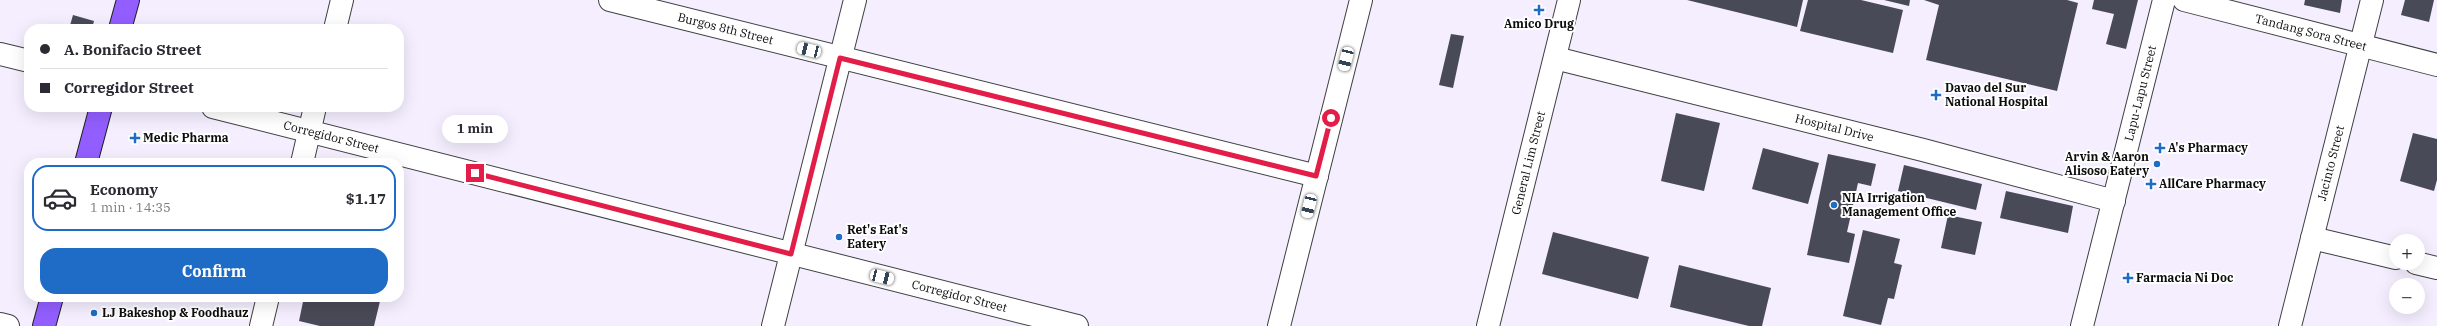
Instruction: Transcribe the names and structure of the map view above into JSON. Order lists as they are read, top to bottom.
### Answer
{
  "streets": {
    "street": [
      "Burgos 8th Street",
      "Tandang Sora Street",
      "Lapu-Lapu Street",
      "Hospital Drive",
      "Corregidor Street",
      "General Lim Street",
      "Jacinto Street"
    ]
  },
  "crossings": [
    ["Tandang Sora Street", "Jacinto Street"],
    ["Lapu-Lapu Street", "Hospital Drive"],
    ["Hospital Drive", "General Lim Street"]
  ],
  "places": {
    "health": [
      "Amico Drug",
      "Davao del Sur National Hospital",
      "Medic Pharma",
      "A's Pharmacy",
      "AllCare Pharmacy",
      "Farmacia Ni Doc"
    ],
    "other": [
      "Arvin & Aaron Alisoso Eatery",
      "NIA Irrigation Management Office",
      "Ret's Eat's Eatery",
      "LJ Bakeshop & Foodhauz"
    ]
  },
  "page": {
    "banner": ["A. Bonifacio Street", "Corregidor Street"],
    "bubble": "1 min",
    "list": [
      {
        "name": "Economy",
        "note": "1 min · 14:35",
        "value": "$1.17"
      }
    ],
    "map_buttons": ["+", "−"],
    "buttons": "Confirm"
  }
}
